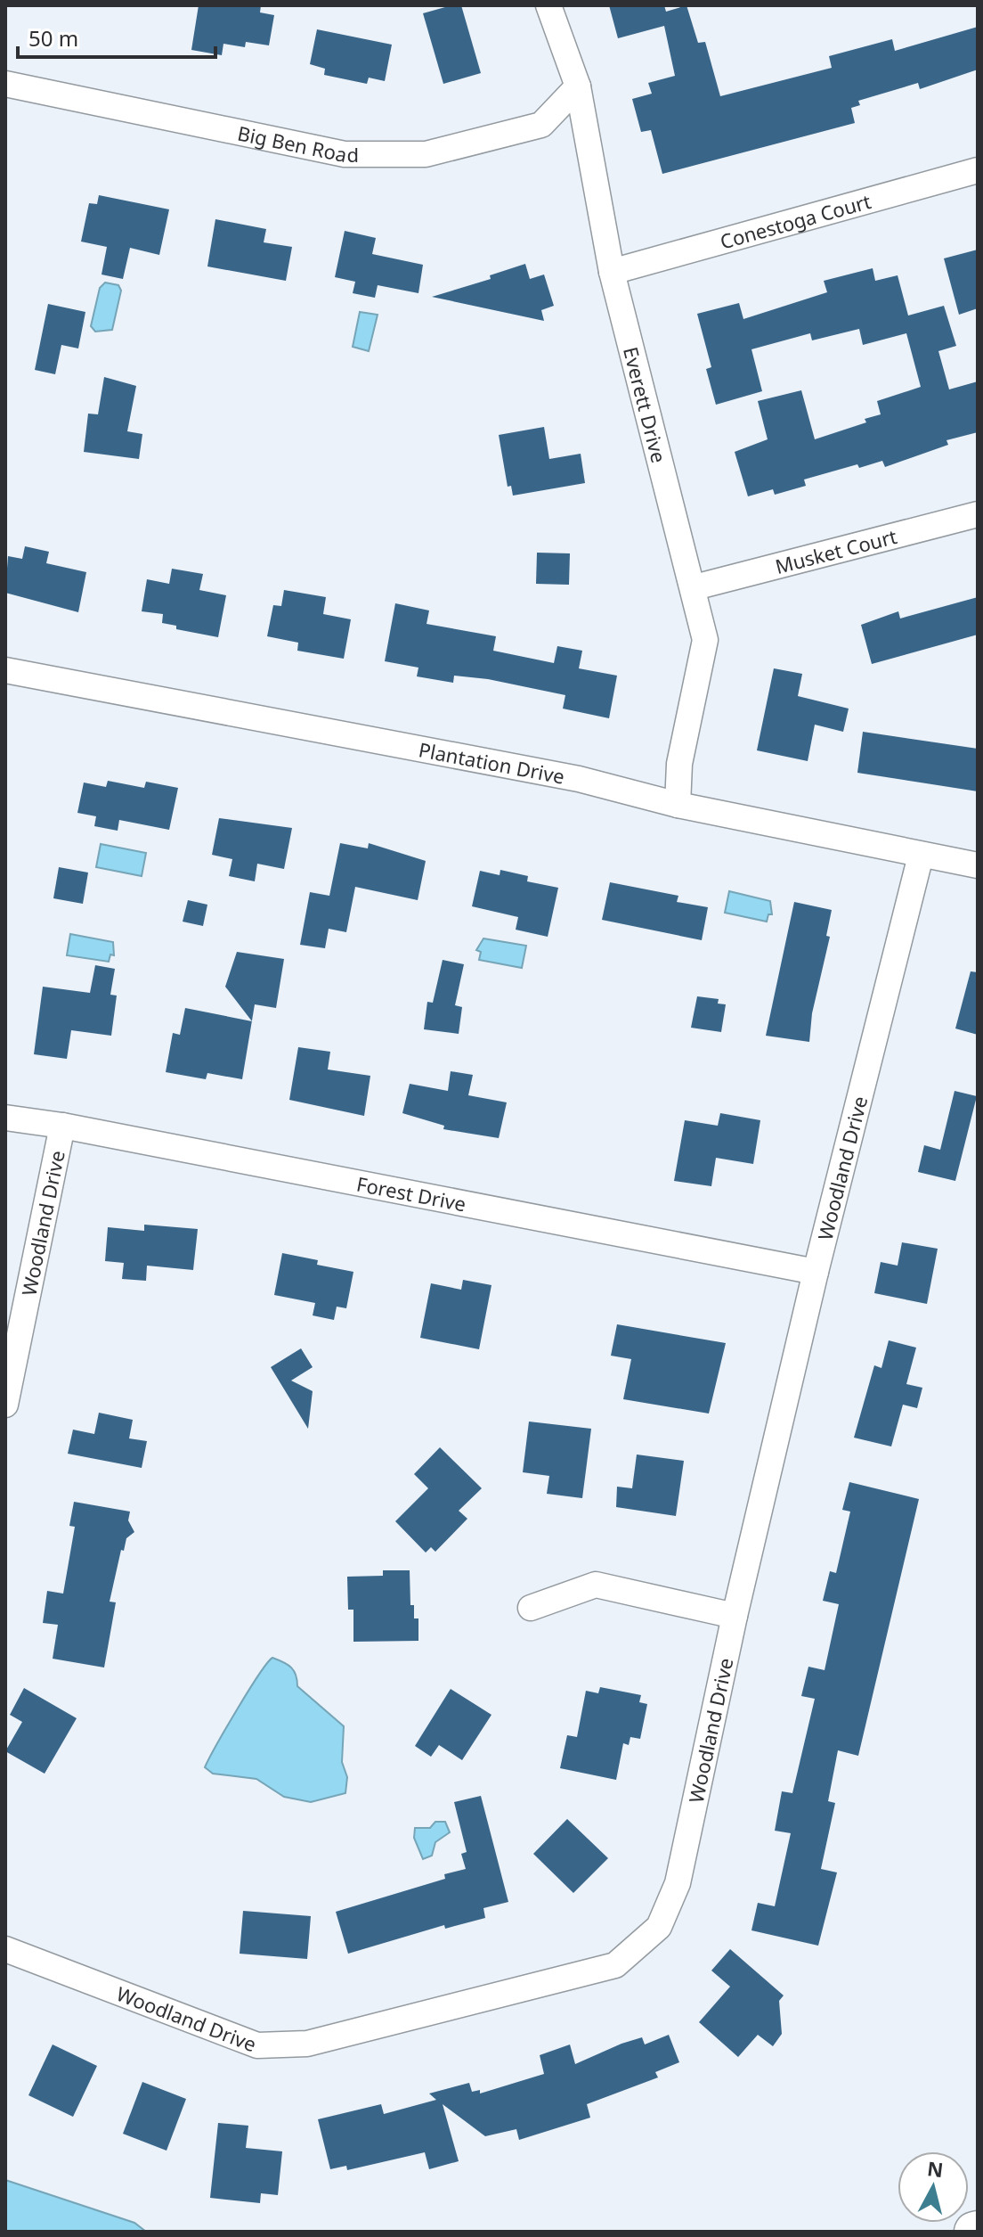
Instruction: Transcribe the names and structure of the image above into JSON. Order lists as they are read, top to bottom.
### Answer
{
  "streets": {
    "street": [
      "Big Ben Road",
      "Conestoga Court",
      "Everett Drive",
      "Musket Court",
      "Plantation Drive",
      "Woodland Drive",
      "Forest Drive"
    ]
  },
  "crossings": [
    ["Big Ben Road", "Everett Drive"],
    ["Conestoga Court", "Everett Drive"],
    ["Everett Drive", "Musket Court"],
    ["Everett Drive", "Plantation Drive"],
    ["Plantation Drive", "Woodland Drive"],
    ["Woodland Drive", "Forest Drive"]
  ],
  "scale_bar": "50 m",
  "north": "top"
}
